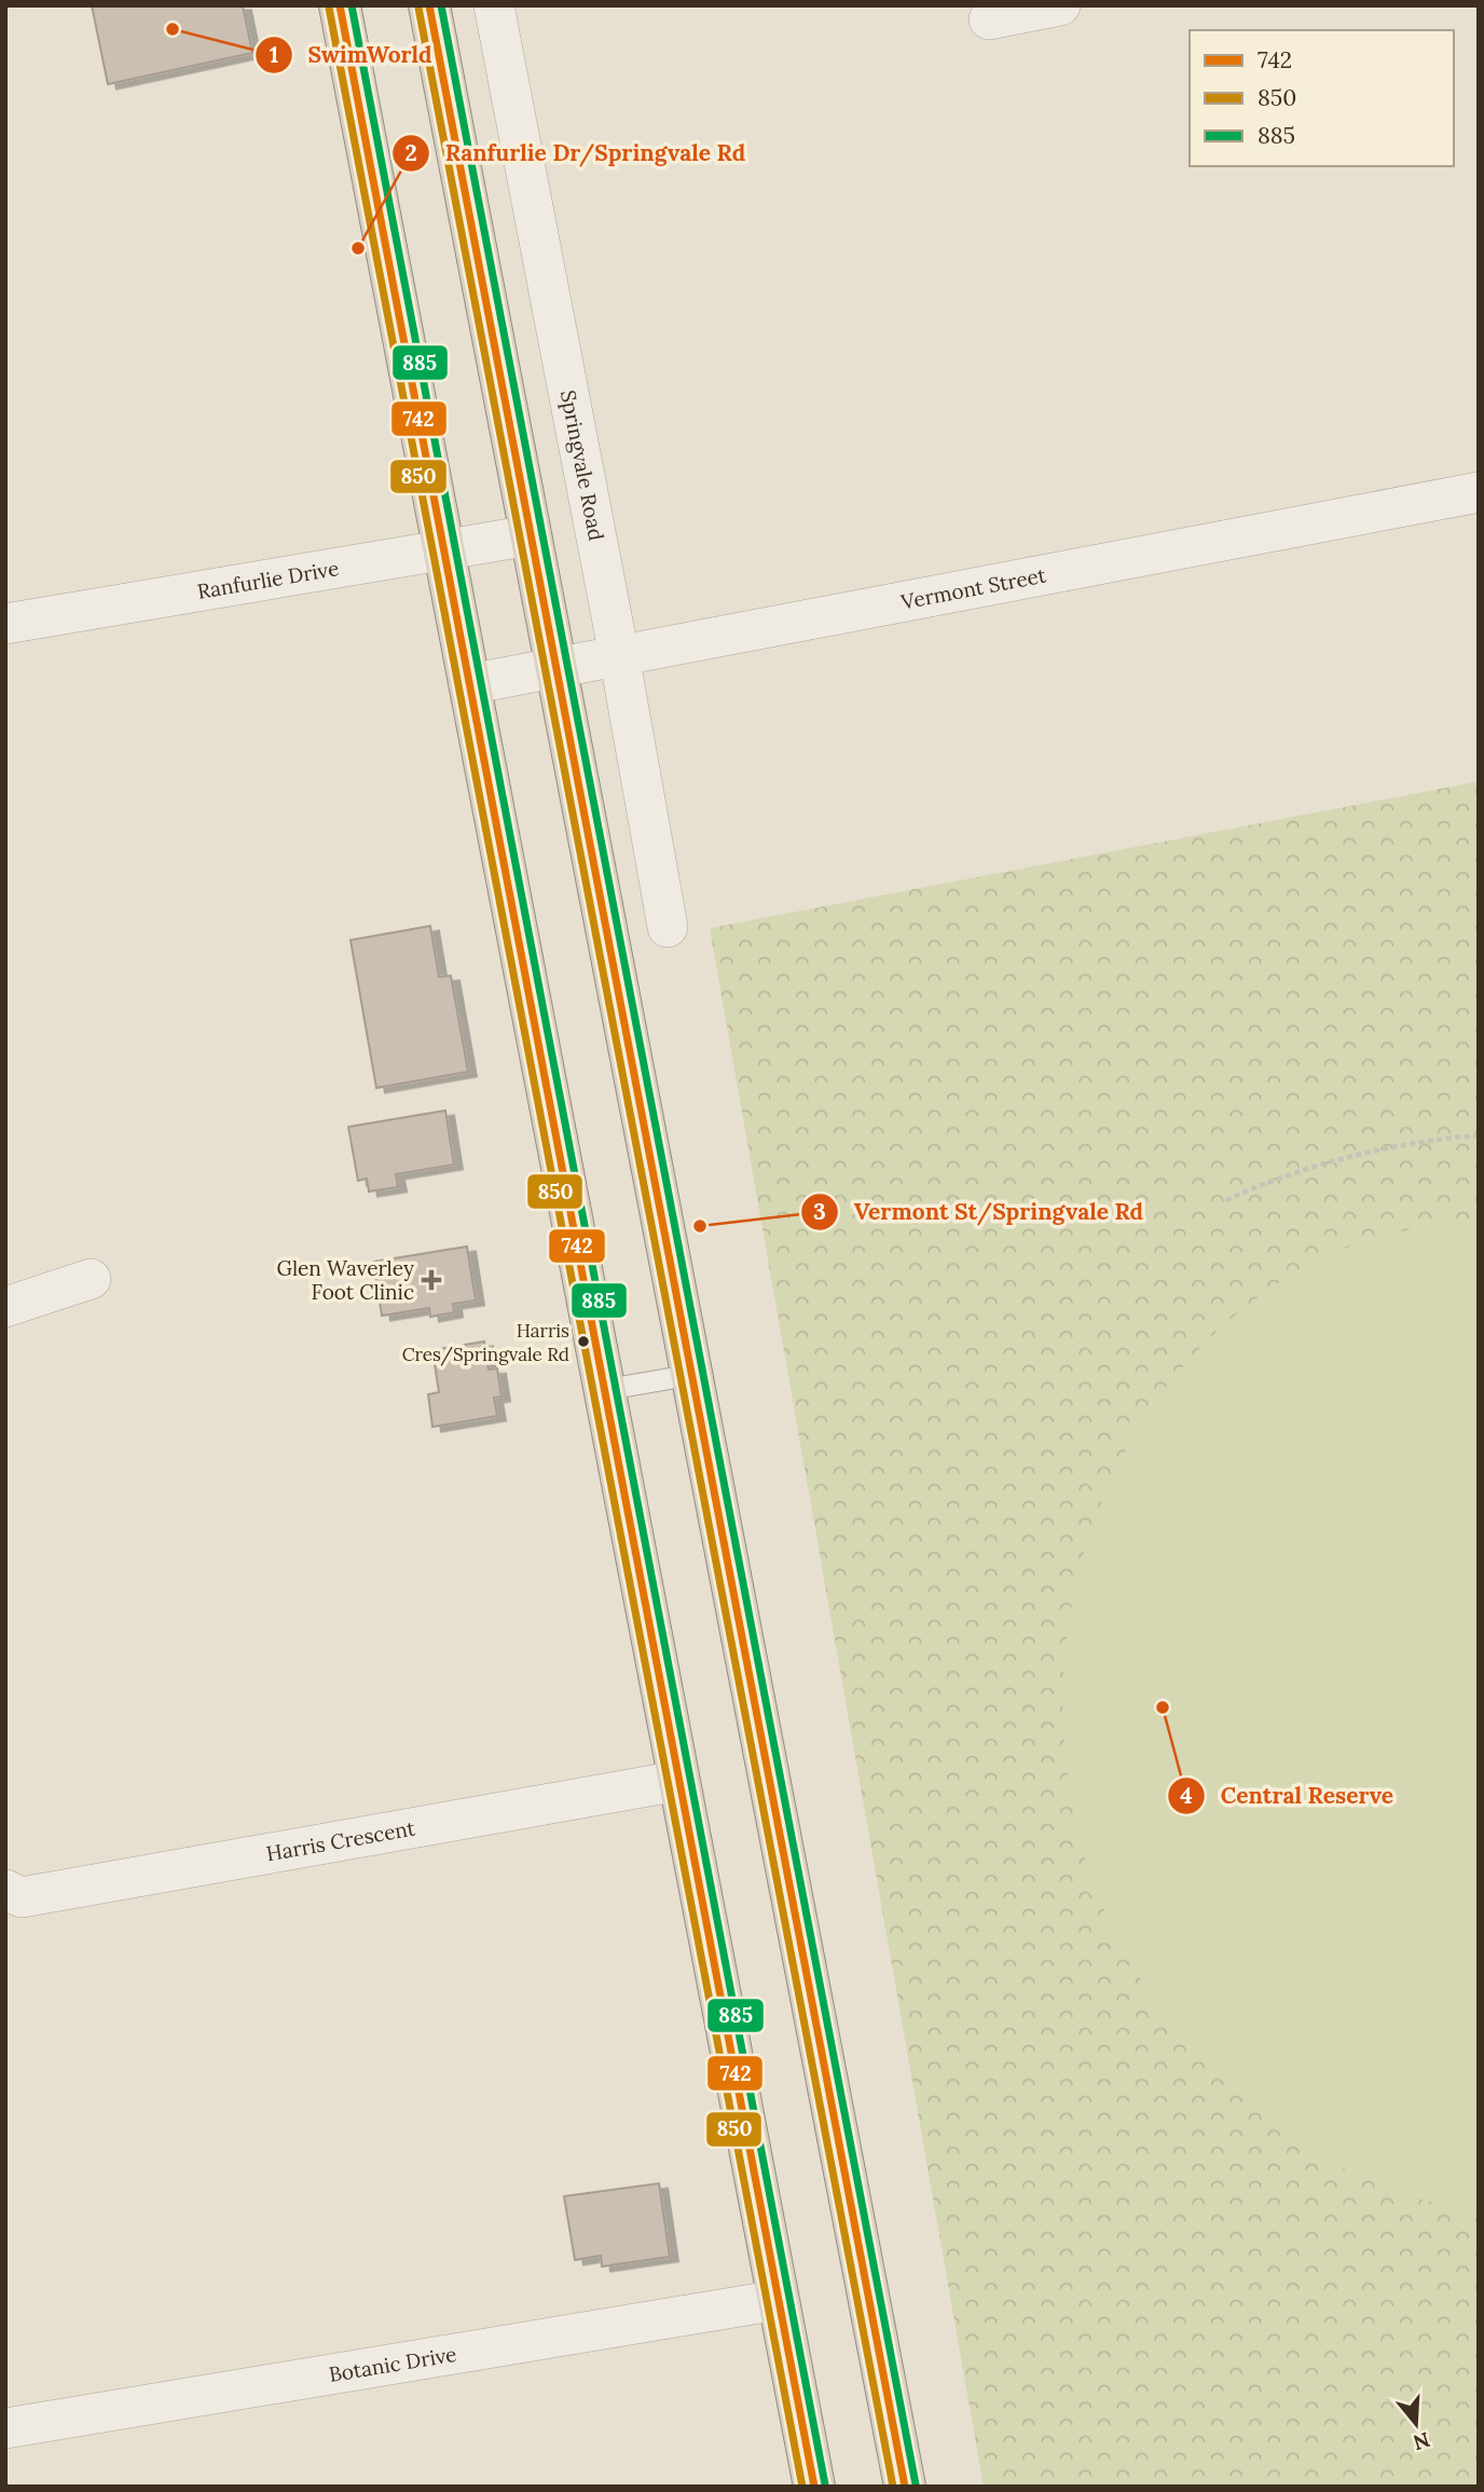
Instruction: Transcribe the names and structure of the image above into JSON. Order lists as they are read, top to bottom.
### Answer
{
  "streets": {
    "street": [
      "Springvale Road",
      "Ranfurlie Drive",
      "Vermont Street",
      "Harris Crescent",
      "Botanic Drive"
    ]
  },
  "crossings": [
    ["Springvale Road", "Vermont Street"]
  ],
  "places": {
    "other": [
      "SwimWorld",
      "Ranfurlie Dr/Springvale Rd",
      "Vermont St/Springvale Rd",
      "Harris Cres/Springvale Rd",
      "Central Reserve"
    ],
    "health": ["Glen Waverley Foot Clinic"]
  },
  "lines": ["transit line 742", "transit line 885", "transit line 850"],
  "legend": ["742", "850", "885"],
  "north": "bottom"
}
